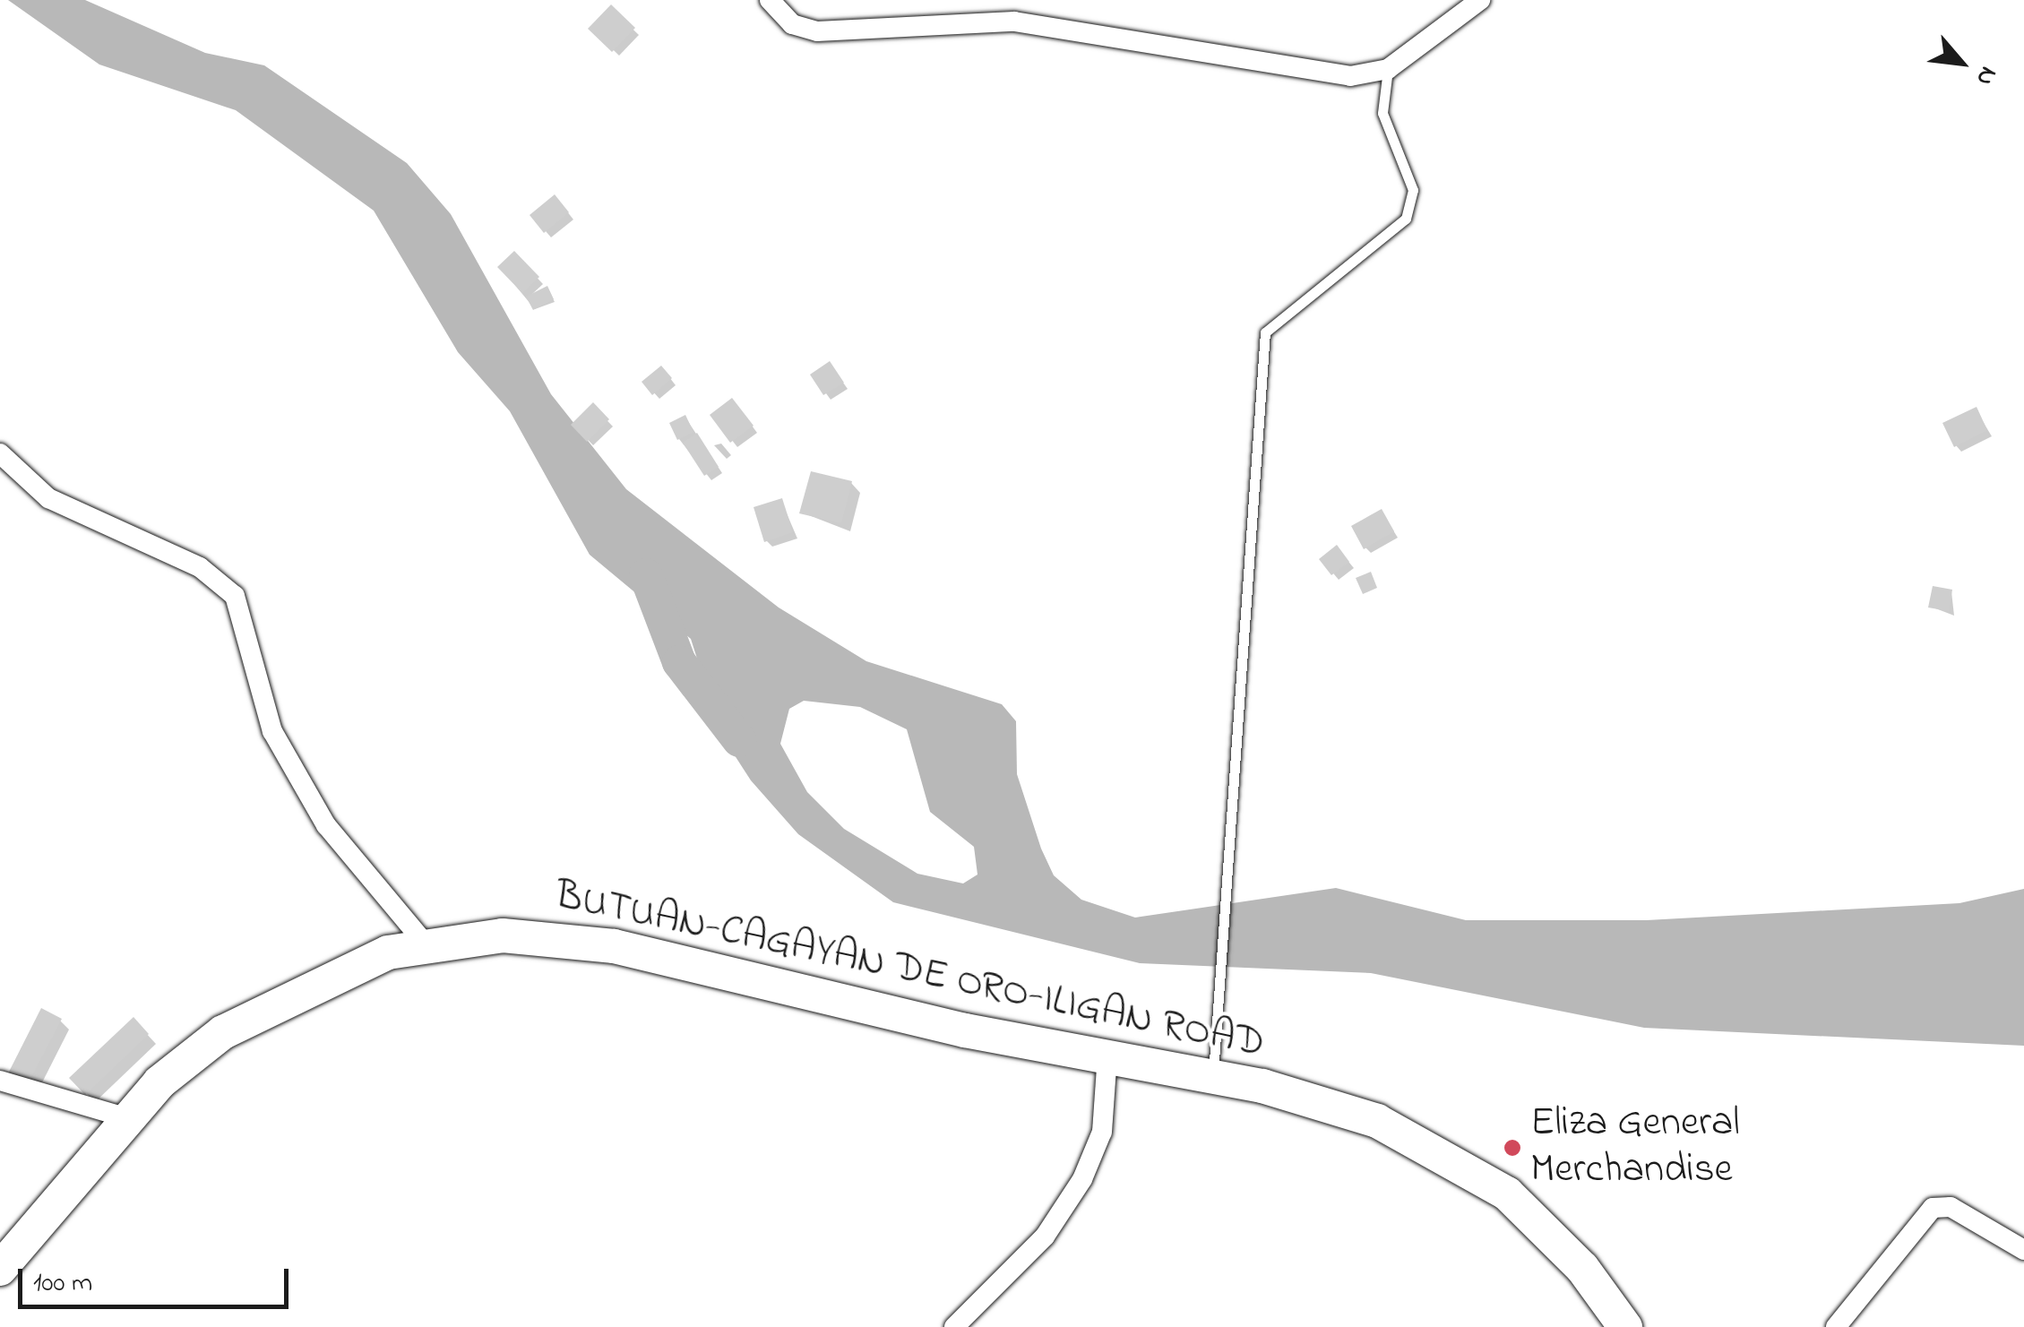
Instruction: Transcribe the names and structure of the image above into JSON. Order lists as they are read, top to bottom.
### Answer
{
  "streets": {
    "highway": ["BUTUAN-CAGAYAN DE ORO-ILIGAN ROAD"]
  },
  "places": ["Eliza General Merchandise"],
  "scale_bar": "100 m",
  "north": "bottom right"
}
